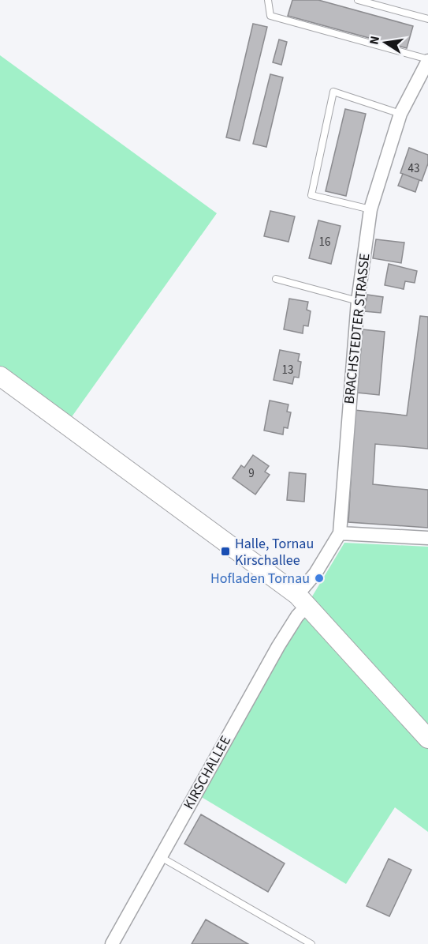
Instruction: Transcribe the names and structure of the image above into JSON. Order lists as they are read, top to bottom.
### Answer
{
  "streets": {
    "street": ["BRACHSTEDTER STRASSE", "KIRSCHALLEE"]
  },
  "crossings": [
    ["BRACHSTEDTER STRASSE", "KIRSCHALLEE"]
  ],
  "places": {
    "transit": ["Halle, Tornau Kirschallee"],
    "other": ["Hofladen Tornau"]
  },
  "house_numbers": [
    "43",
    "16",
    "13",
    "9"
  ],
  "north": "left"
}
